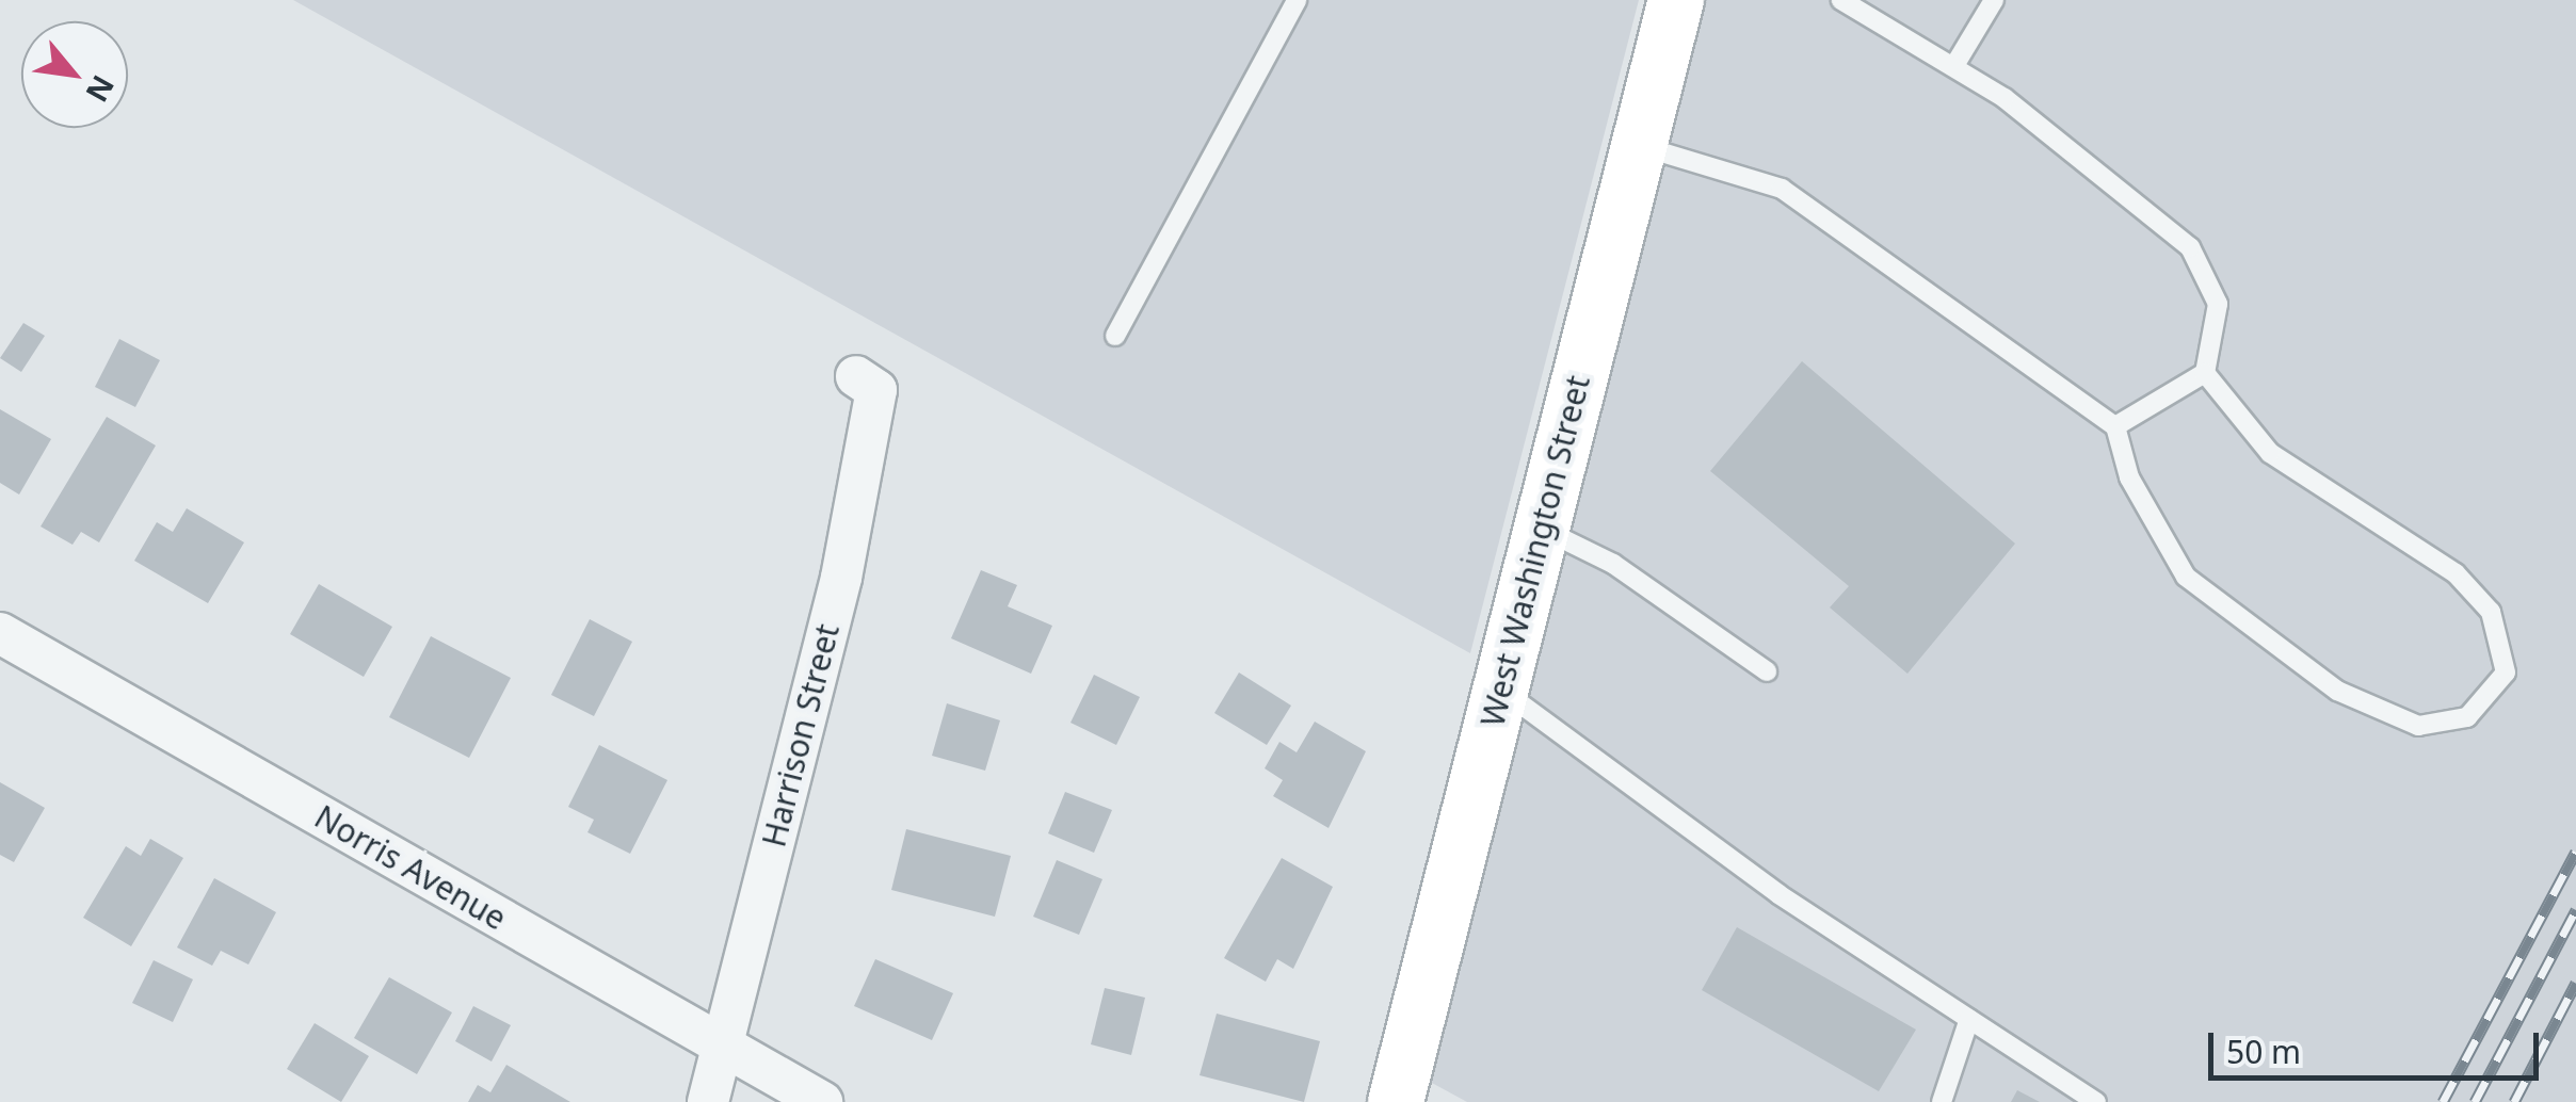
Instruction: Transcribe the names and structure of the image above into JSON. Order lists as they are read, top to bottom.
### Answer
{
  "streets": {
    "main road": ["West Washington Street"],
    "street": ["Harrison Street", "Norris Avenue"]
  },
  "crossings": [
    ["Harrison Street", "Norris Avenue"]
  ],
  "scale_bar": "50 m",
  "north": "bottom right"
}
